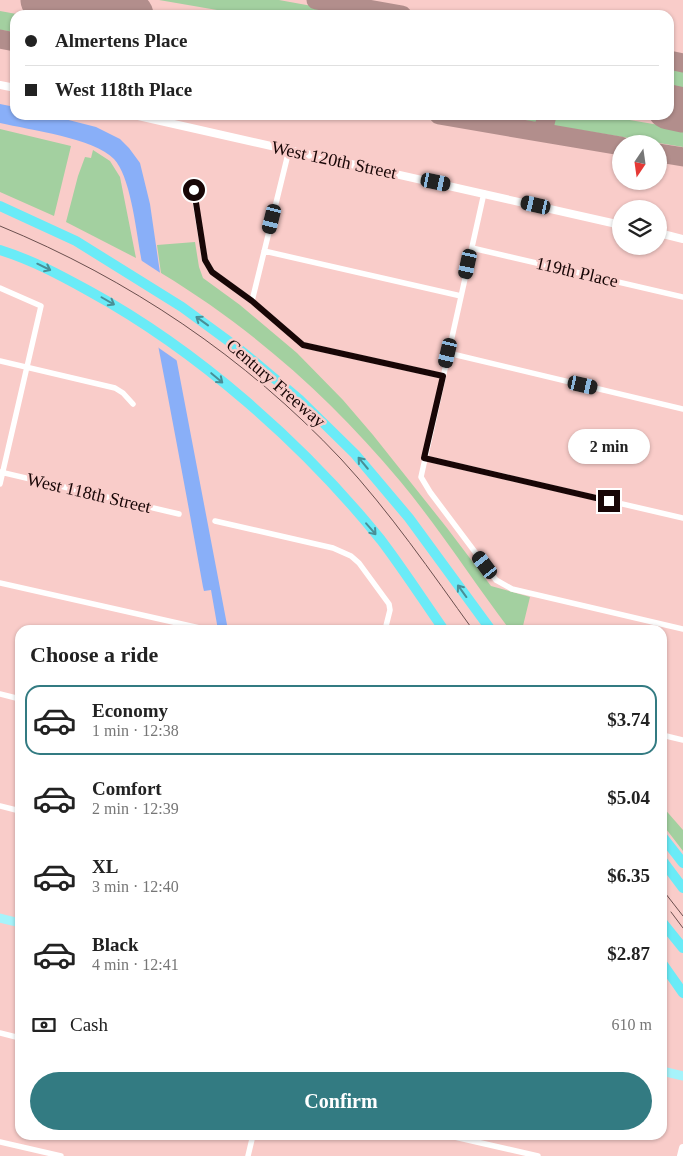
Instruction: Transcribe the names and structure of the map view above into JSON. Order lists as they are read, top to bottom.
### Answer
{
  "streets": {
    "highway": ["Century Freeway"],
    "main road": ["West 120th Street"],
    "street": ["119th Place", "West 118th Street"]
  },
  "north": "bottom",
  "page": {
    "banner": ["Almertens Place", "West 118th Place"],
    "bubble": "2 min",
    "heading": "Choose a ride",
    "list": [
      {
        "name": "Economy",
        "note": "1 min · 12:38",
        "value": "$3.74"
      },
      {
        "name": "Comfort",
        "note": "2 min · 12:39",
        "value": "$5.04"
      },
      {
        "name": "XL",
        "note": "3 min · 12:40",
        "value": "$6.35"
      },
      {
        "name": "Black",
        "note": "4 min · 12:41",
        "value": "$2.87"
      }
    ],
    "pay": ["Cash", "610 m"],
    "buttons": "Confirm"
  }
}
